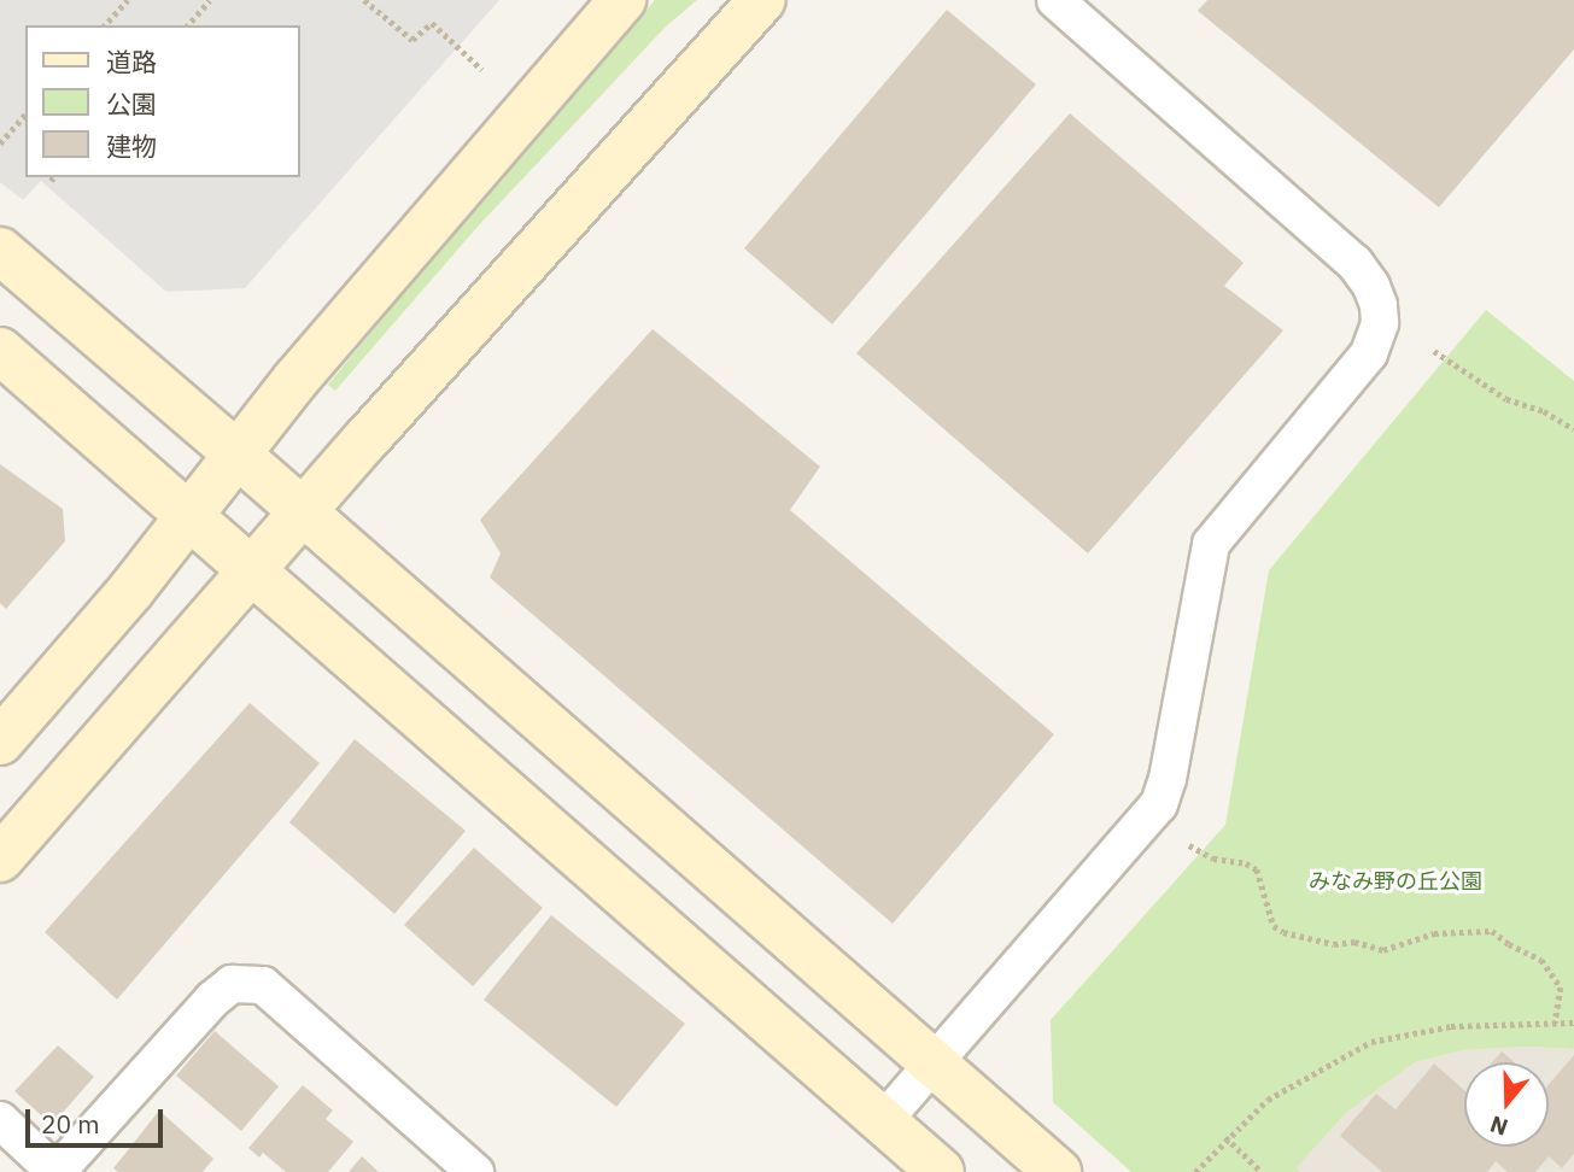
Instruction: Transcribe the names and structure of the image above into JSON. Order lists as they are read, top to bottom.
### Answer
{
  "parks": ["みなみ野の丘公園"],
  "legend": ["道路", "公園", "建物"],
  "scale_bar": "20 m",
  "north": "bottom"
}
